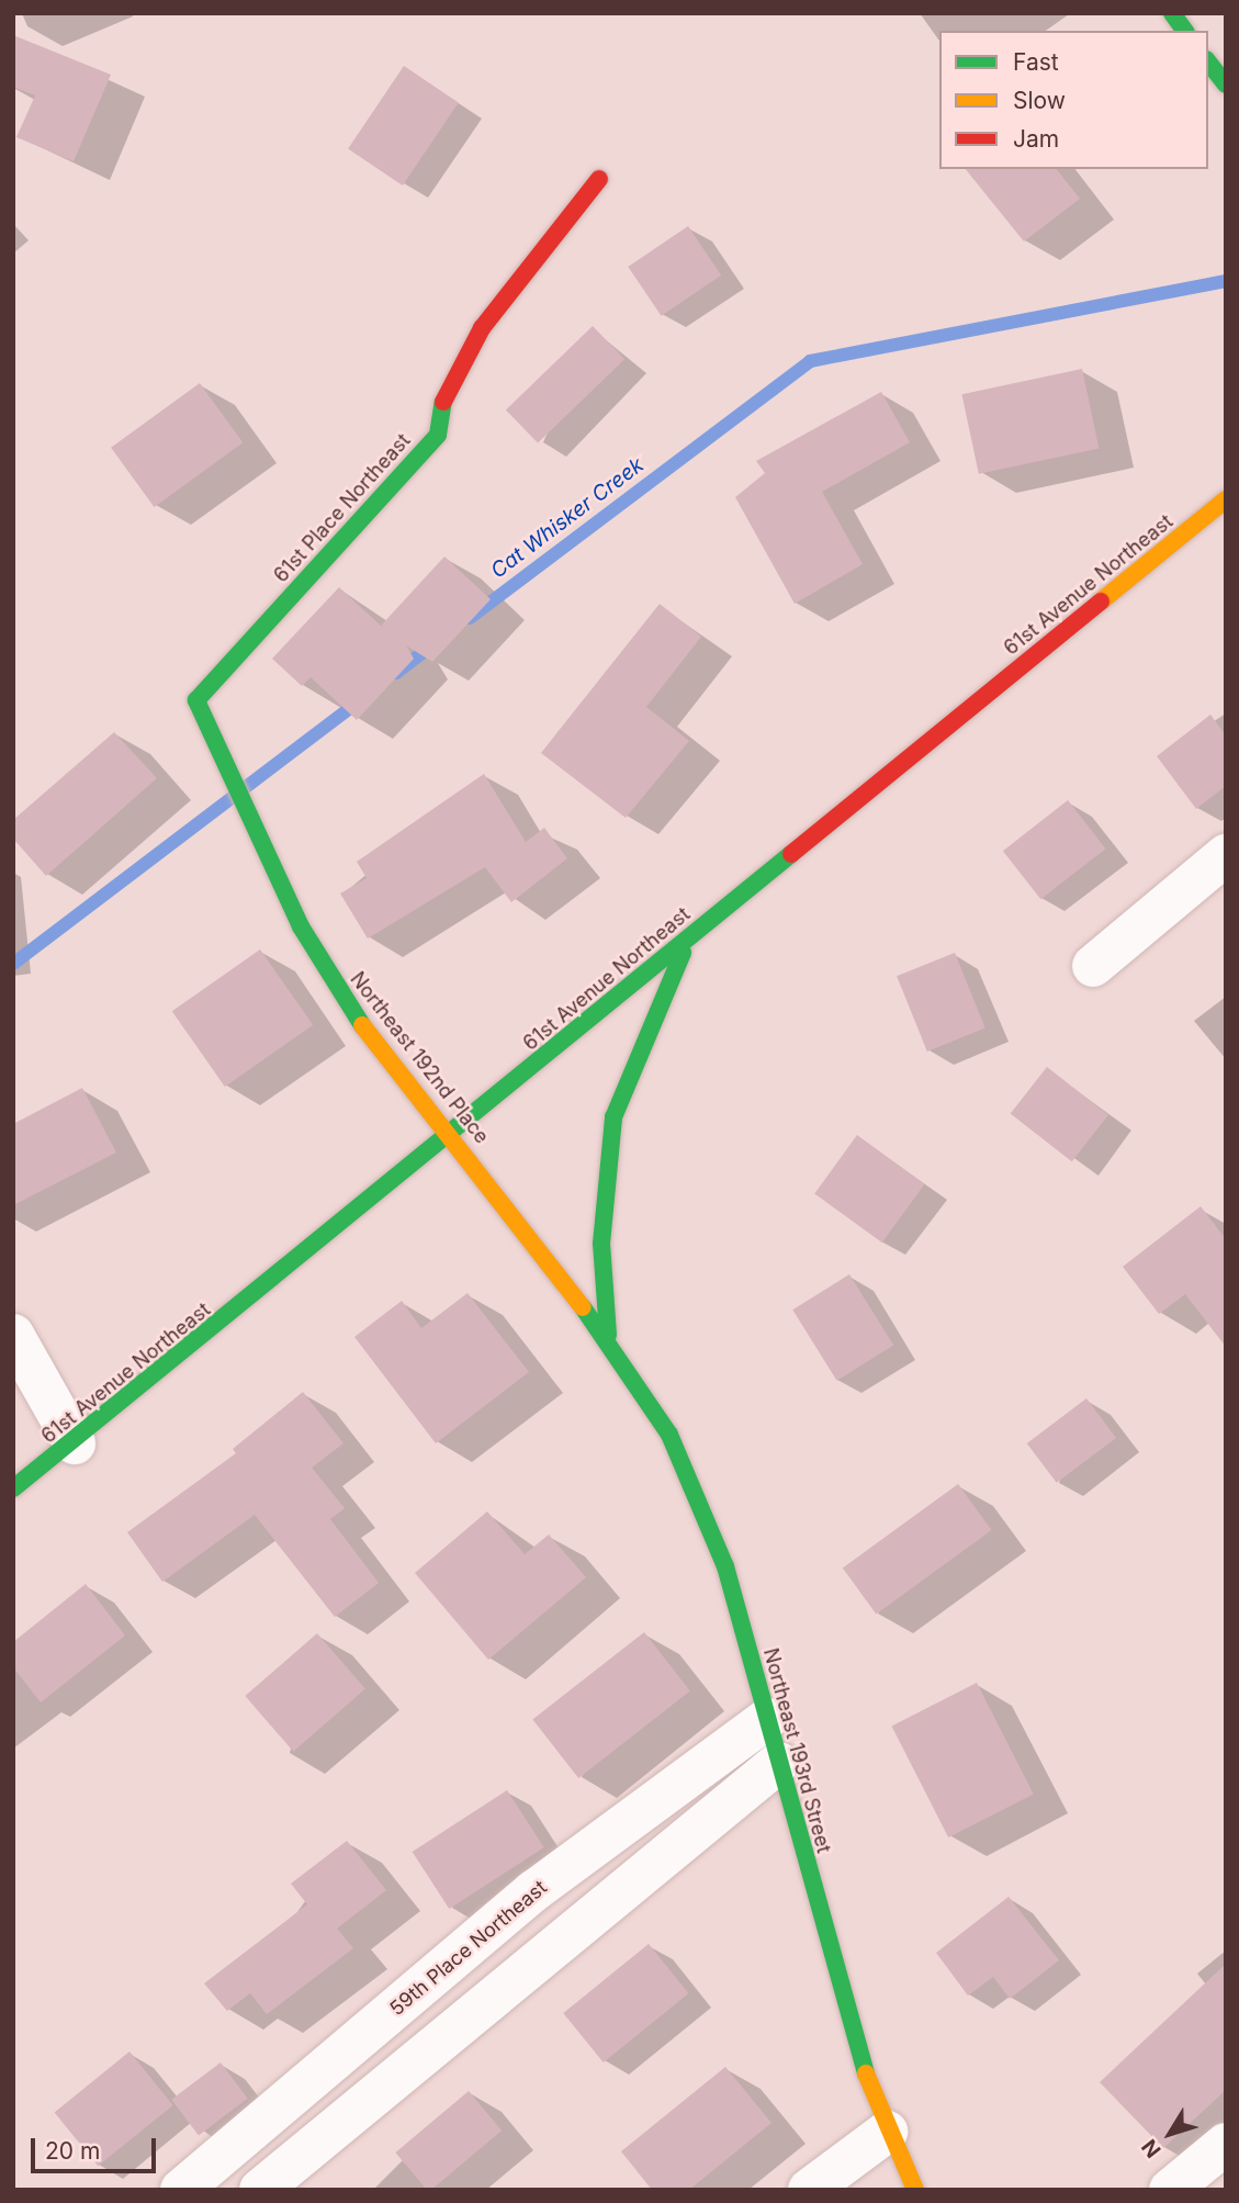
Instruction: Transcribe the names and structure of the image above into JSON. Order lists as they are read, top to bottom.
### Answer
{
  "streets": {
    "main road": [
      "61st Place Northeast",
      "61st Avenue Northeast",
      "Northeast 192nd Place",
      "Northeast 193rd Street"
    ],
    "street": ["59th Place Northeast"]
  },
  "crossings": [
    ["61st Place Northeast", "Northeast 192nd Place"],
    ["61st Avenue Northeast", "Northeast 192nd Place"],
    ["Northeast 192nd Place", "Northeast 193rd Street"],
    ["Northeast 193rd Street", "59th Place Northeast"]
  ],
  "water": ["Cat Whisker Creek"],
  "legend": ["Fast", "Slow", "Jam"],
  "scale_bar": "20 m",
  "north": "bottom left"
}
